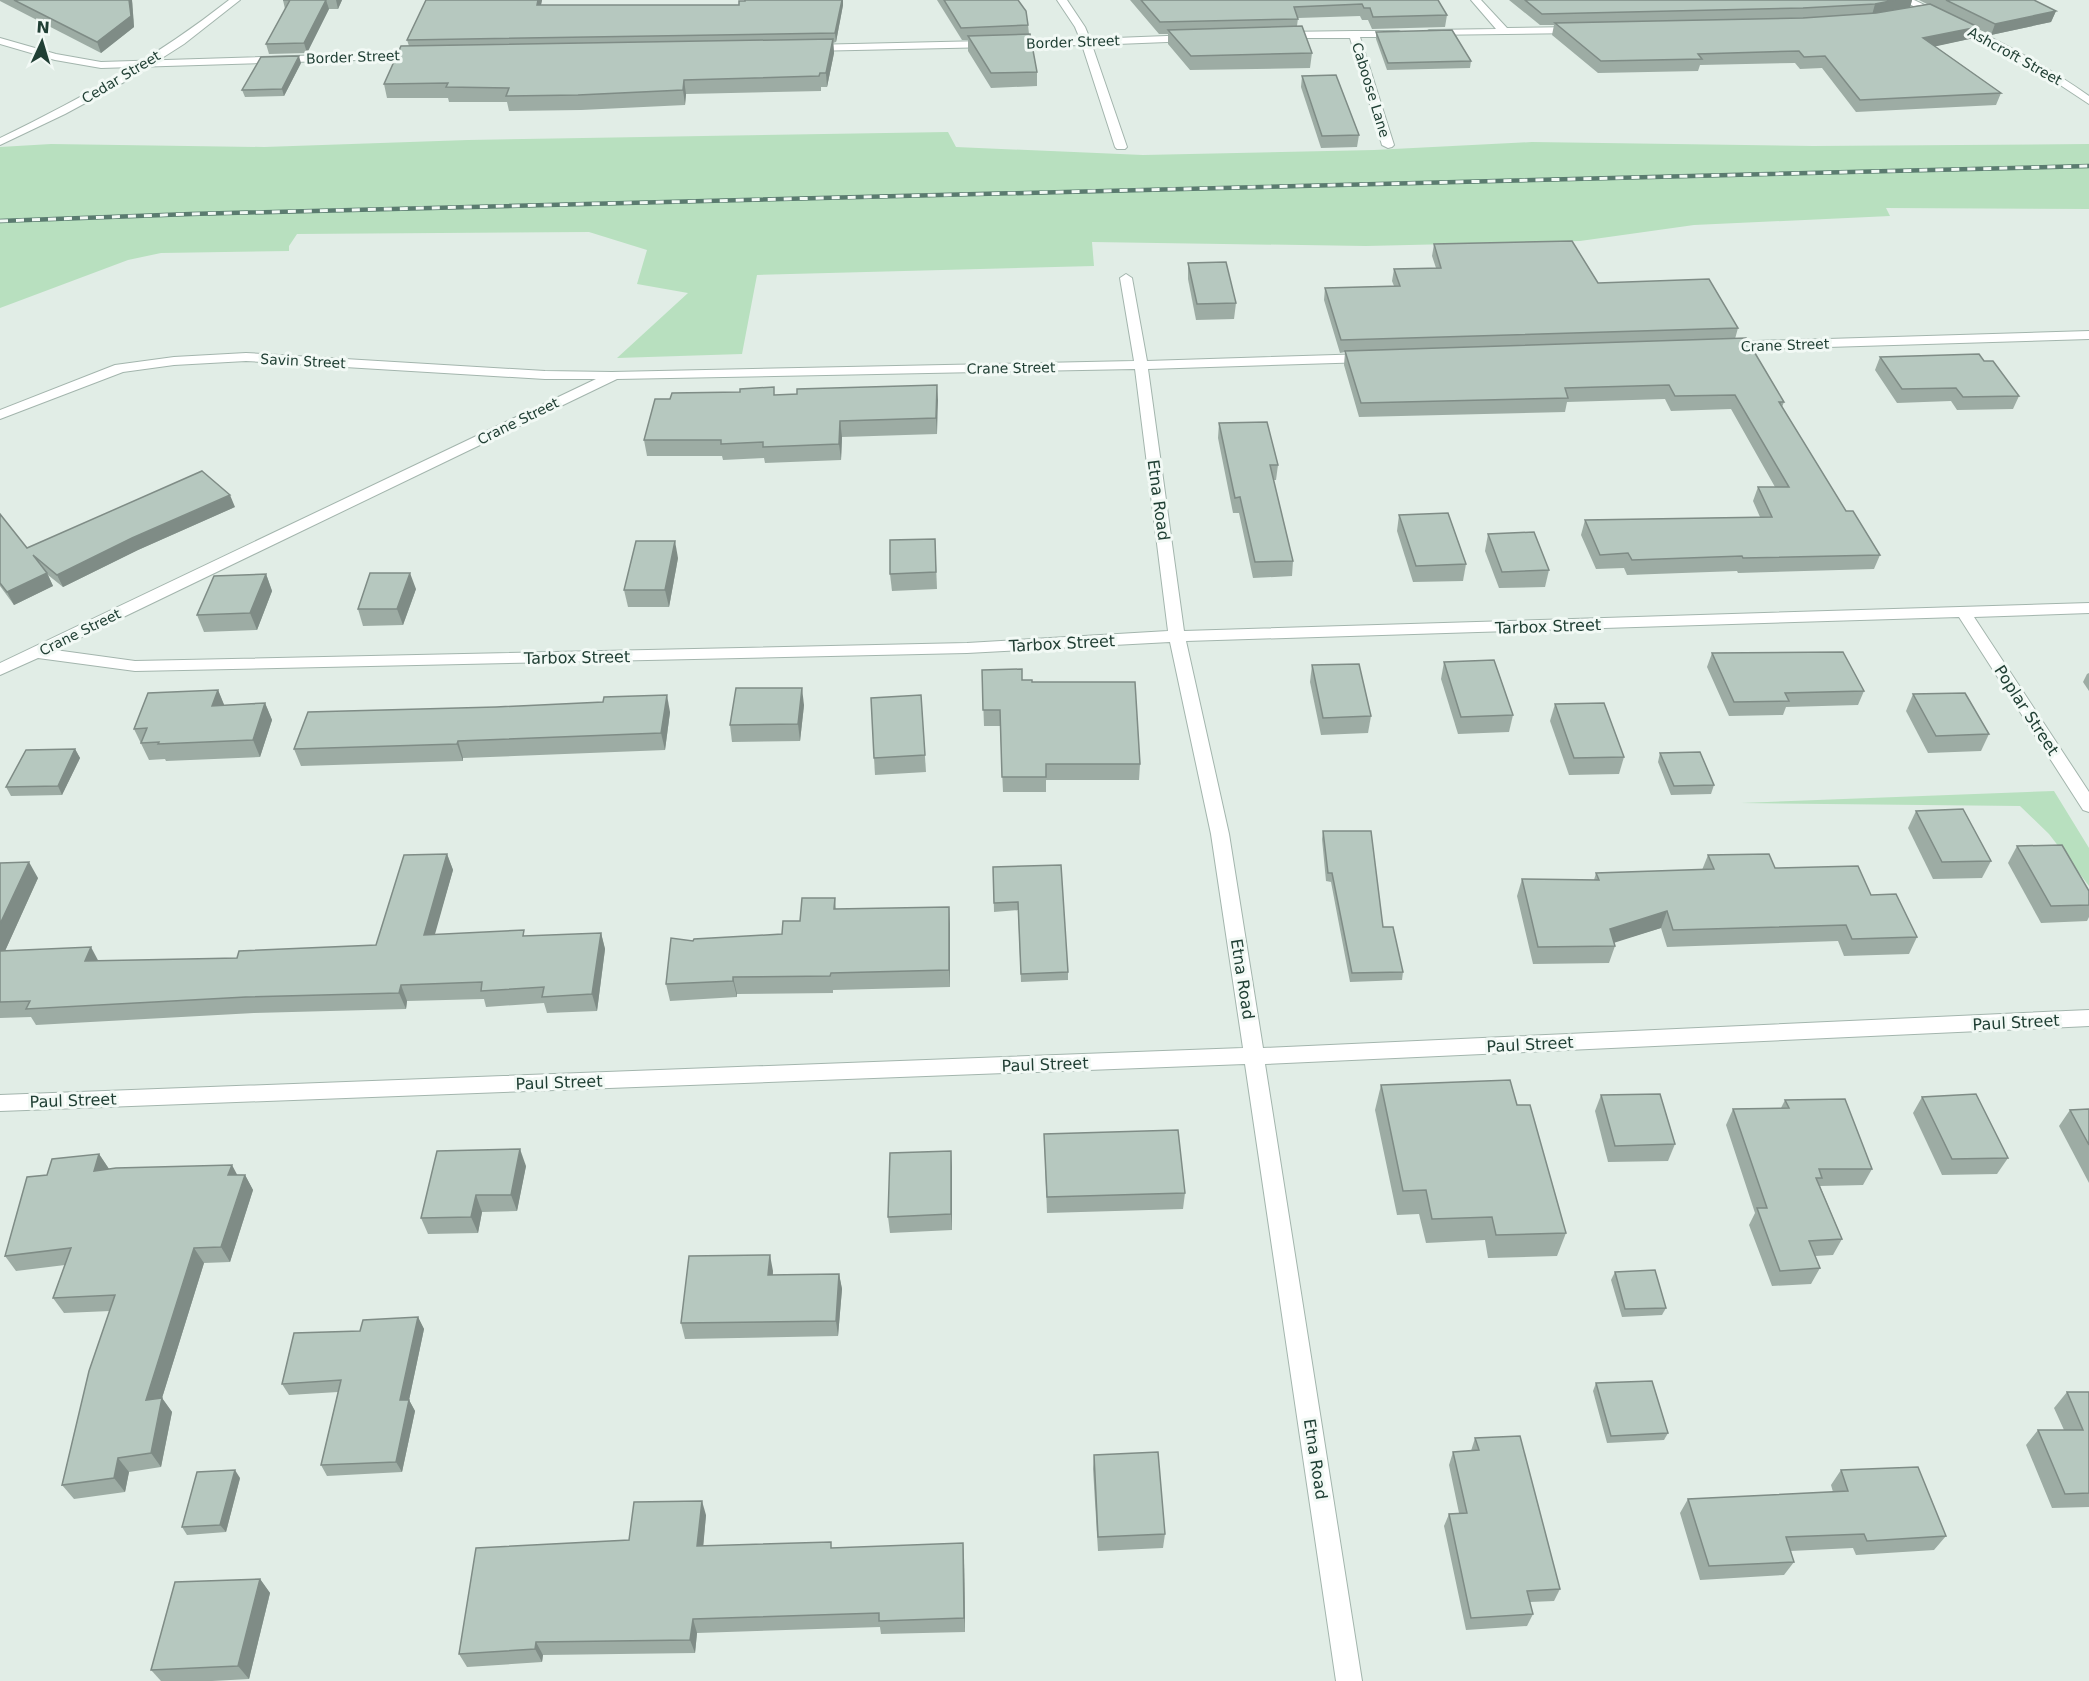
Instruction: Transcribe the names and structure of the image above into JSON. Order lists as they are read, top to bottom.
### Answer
{
  "streets": {
    "street": [
      "Border Street",
      "Ashcroft Street",
      "Cedar Street",
      "Caboose Lane",
      "Crane Street",
      "Savin Street",
      "Etna Road",
      "Tarbox Street",
      "Poplar Street",
      "Paul Street"
    ]
  },
  "crossings": [
    ["Border Street", "Cedar Street"],
    ["Crane Street", "Savin Street"],
    ["Crane Street", "Etna Road"],
    ["Crane Street", "Tarbox Street"],
    ["Etna Road", "Tarbox Street"],
    ["Etna Road", "Paul Street"],
    ["Tarbox Street", "Poplar Street"]
  ],
  "north": "top"
}
